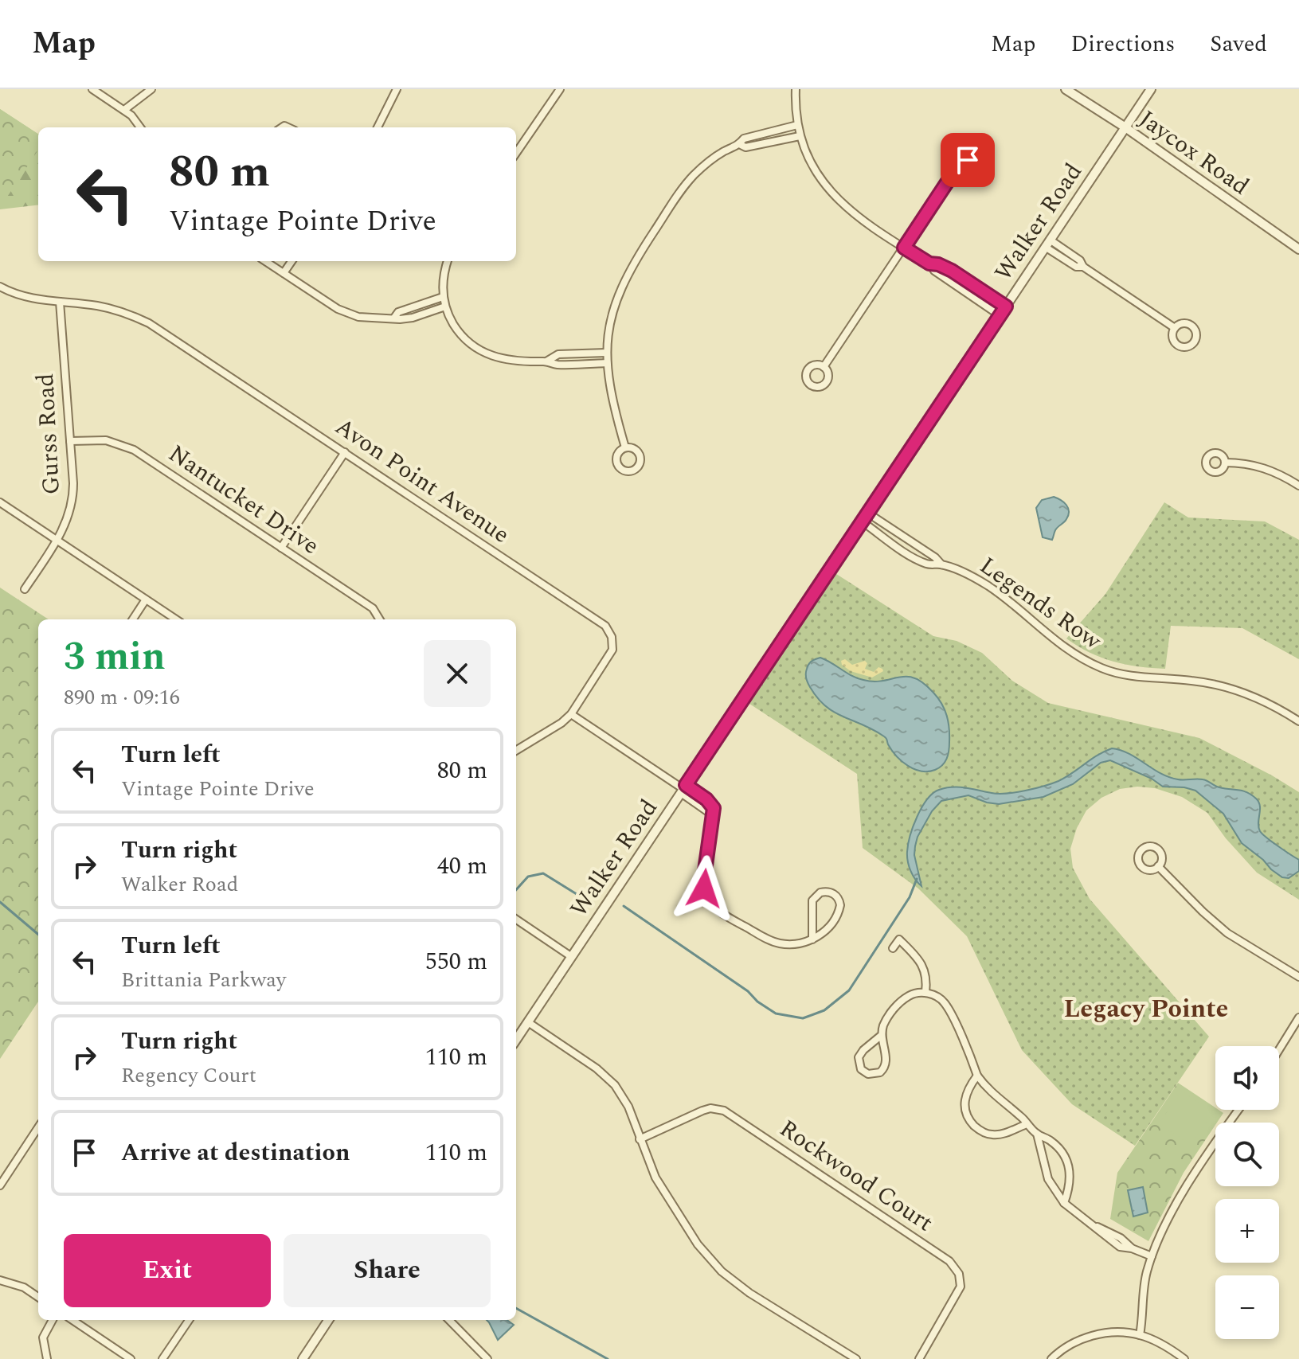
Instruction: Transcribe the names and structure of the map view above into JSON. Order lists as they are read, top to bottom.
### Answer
{
  "streets": {
    "street": [
      "Jaycox Road",
      "Walker Road",
      "Gurss Road",
      "Avon Point Avenue",
      "Nantucket Drive",
      "Legends Row",
      "Rockwood Court"
    ]
  },
  "crossings": [
    ["Jaycox Road", "Walker Road"],
    ["Walker Road", "Legends Row"],
    ["Gurss Road", "Avon Point Avenue"],
    ["Gurss Road", "Nantucket Drive"]
  ],
  "districts": ["Legacy Pointe"],
  "page": {
    "header": "Map",
    "nav": ["Map", "Directions", "Saved"],
    "turn": ["80 m", "Vintage Pointe Drive"],
    "heading": ["3 min", "890 m · 09:16"],
    "list": [
      {
        "name": "Turn left",
        "note": "Vintage Pointe Drive",
        "value": "80 m"
      },
      {
        "name": "Turn right",
        "note": "Walker Road",
        "value": "40 m"
      },
      {
        "name": "Turn left",
        "note": "Brittania Parkway",
        "value": "550 m"
      },
      {
        "name": "Turn right",
        "note": "Regency Court",
        "value": "110 m"
      },
      {
        "name": "Arrive at destination",
        "value": "110 m"
      }
    ],
    "map_buttons": ["+", "−"],
    "buttons": ["Exit", "Share"]
  }
}
